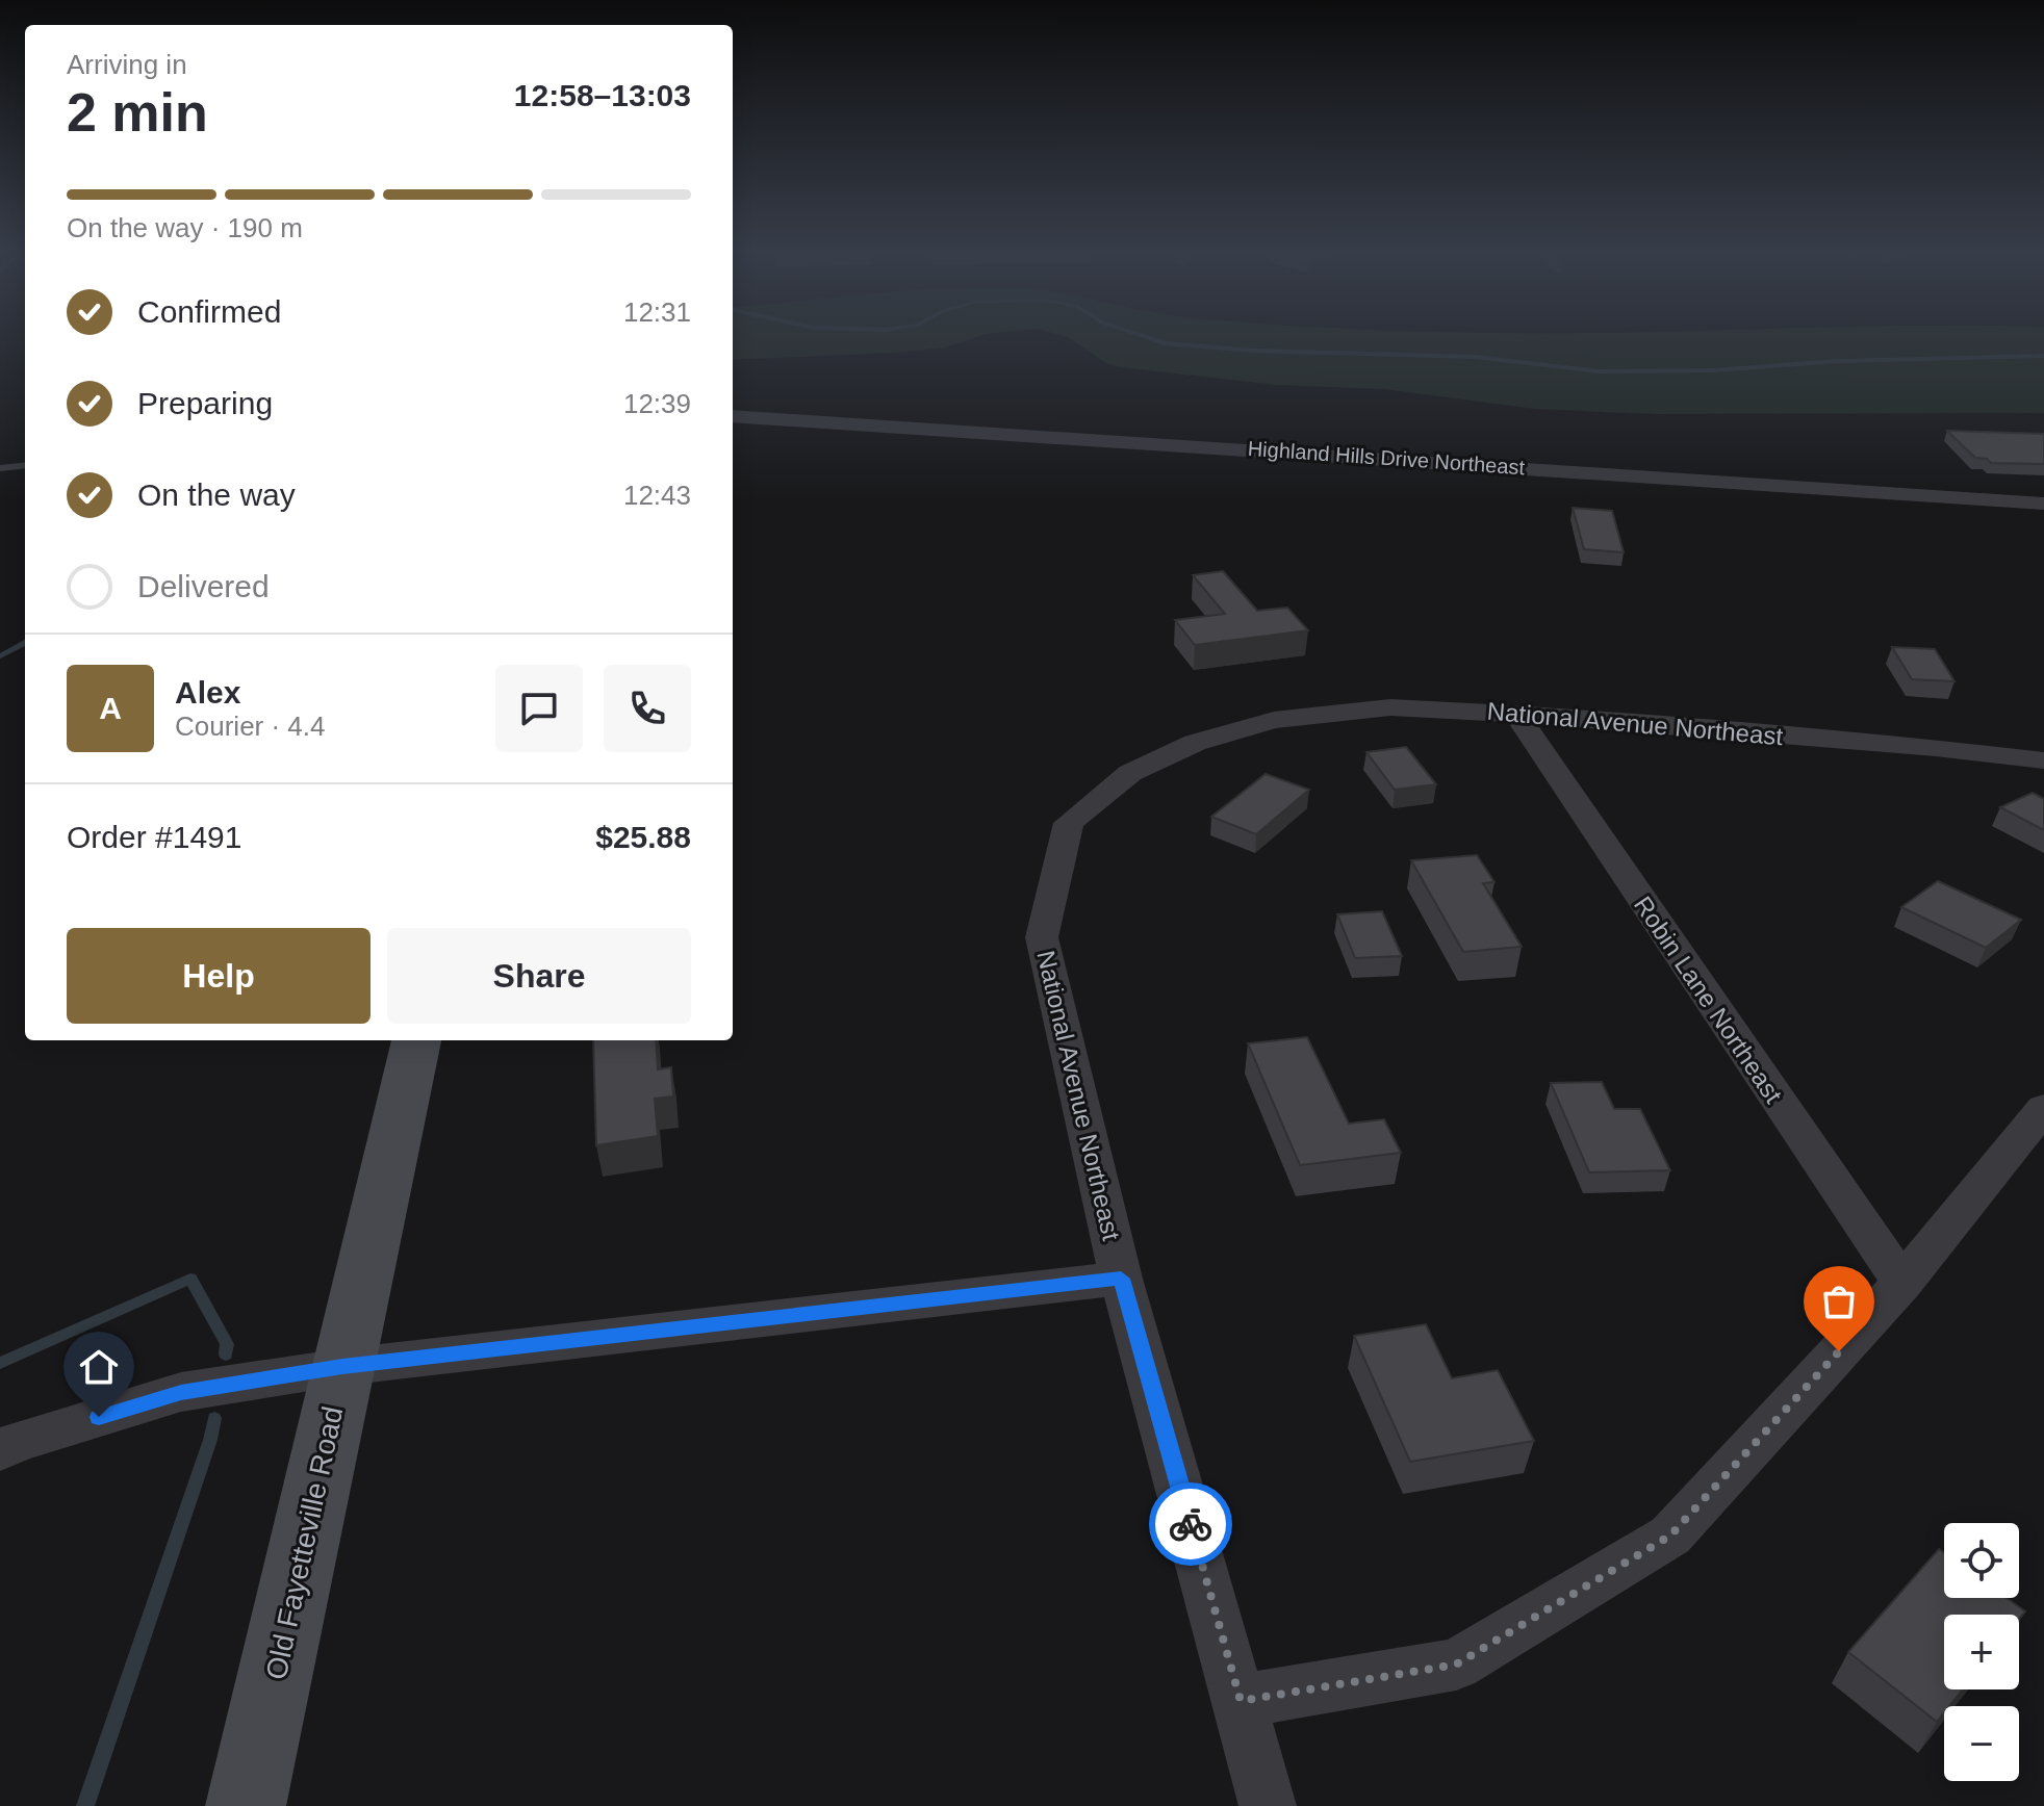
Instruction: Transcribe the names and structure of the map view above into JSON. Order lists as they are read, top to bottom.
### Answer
{
  "streets": {
    "street": [
      "Highland Hills Drive Northeast",
      "National Avenue Northeast",
      "Robin Lane Northeast",
      "Old Fayetteville Road"
    ]
  },
  "crossings": [
    ["National Avenue Northeast", "Robin Lane Northeast"]
  ],
  "page": {
    "heading": ["2 min", "Arriving in", "12:58–13:03"],
    "panel": [
      "Alex",
      "Courier · 4.4",
      "Order #1491",
      "$25.88"
    ],
    "bar": "On the way · 190 m",
    "list": [
      ["Confirmed", "12:31"],
      ["Preparing", "12:39"],
      ["On the way", "12:43"],
      "Delivered"
    ],
    "round": "A",
    "buttons": ["Help", "Share"],
    "map_buttons": ["+", "−"]
  }
}
